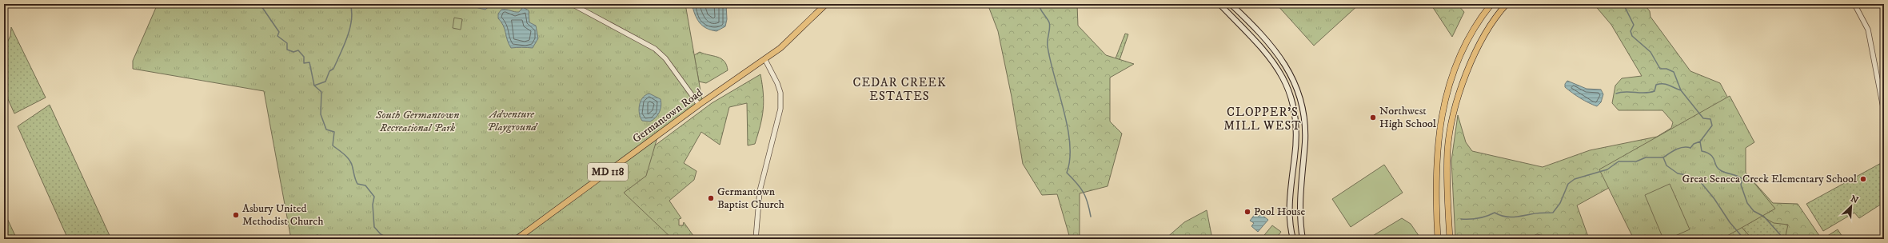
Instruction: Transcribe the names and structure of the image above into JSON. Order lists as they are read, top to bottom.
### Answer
{
  "streets": {
    "main road": ["Germantown Road", "MD 118"]
  },
  "districts": ["CEDAR CREEK ESTATES", "CLOPPER'S MILL WEST"],
  "parks": ["Adventure Playground", "South Germantown Recreational Park"],
  "places": [
    "Northwest High School",
    "Great Seneca Creek Elementary School",
    "Germantown Baptist Church",
    "Pool House",
    "Asbury United Methodist Church"
  ],
  "north": "top right"
}
